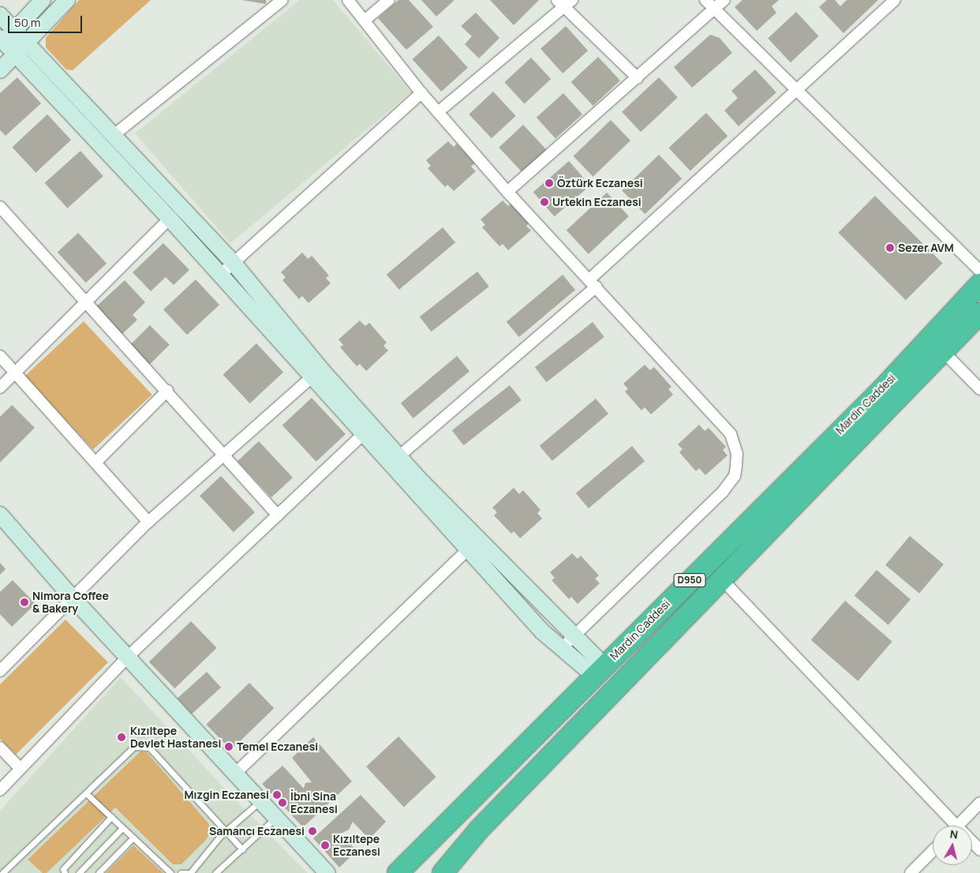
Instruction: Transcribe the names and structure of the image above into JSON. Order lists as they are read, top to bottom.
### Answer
{
  "streets": {
    "highway": ["Mardin Caddesi", "D950"]
  },
  "places": [
    "Öztürk Eczanesi",
    "Urtekin Eczanesi",
    "Sezer AVM",
    "Nimora Coffee & Bakery",
    "Kızıltepe Devlet Hastanesi",
    "Temel Eczanesi",
    "Mızgin Eczanesi",
    "İbni Sina Eczanesi",
    "Samancı Eczanesi",
    "Kızıltepe Eczanesi"
  ],
  "scale_bar": "50 m",
  "north": "top"
}
